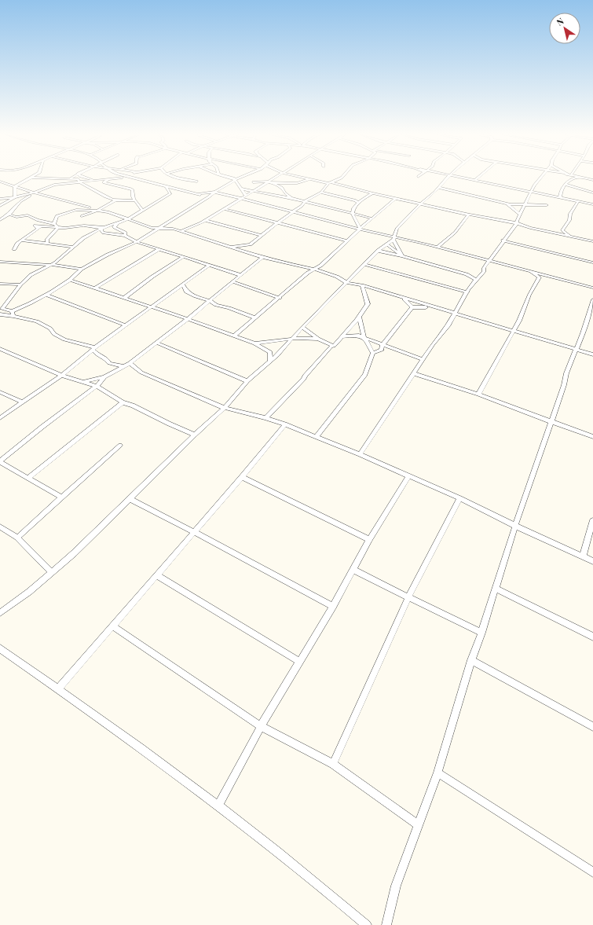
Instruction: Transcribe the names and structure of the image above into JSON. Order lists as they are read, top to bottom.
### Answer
{
  "north": "top left"
}
